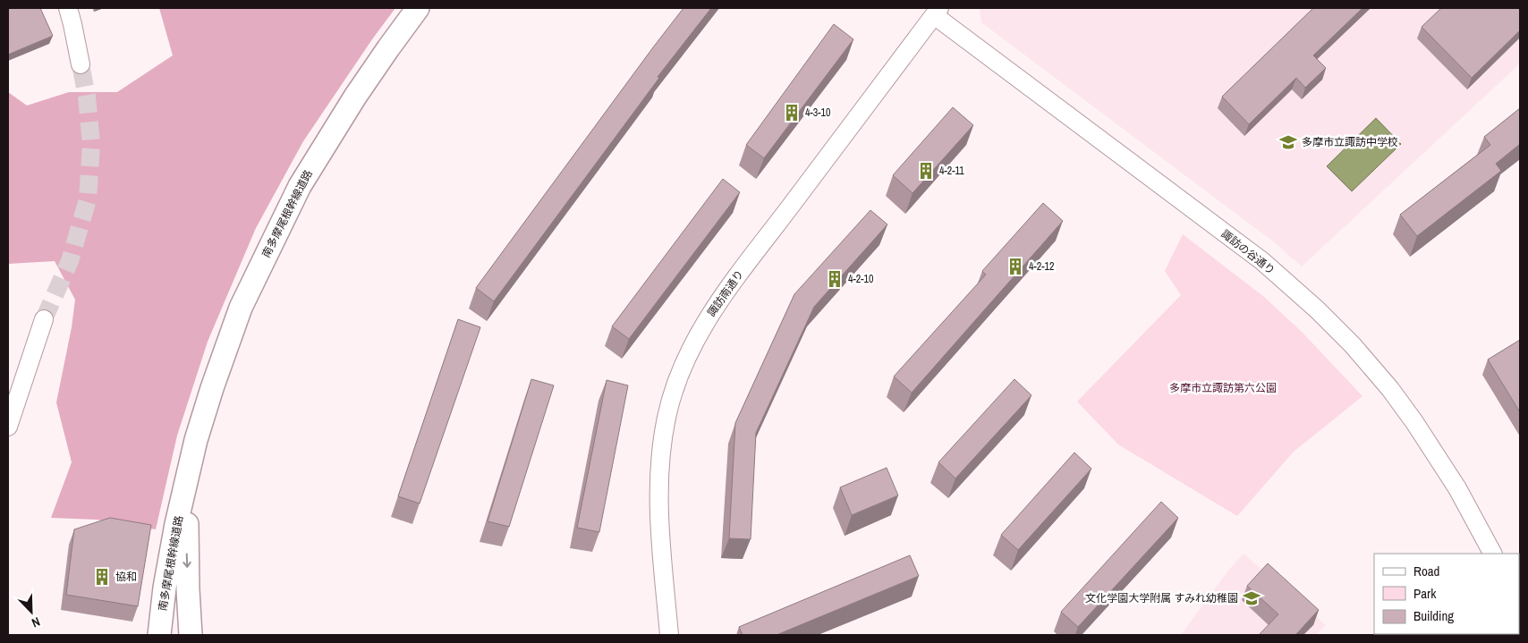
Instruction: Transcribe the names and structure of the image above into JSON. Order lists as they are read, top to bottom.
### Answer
{
  "streets": {
    "main road": ["南多摩尾根幹線道路"],
    "street": ["諏訪の谷通り", "諏訪南通り"]
  },
  "crossings": [
    ["諏訪の谷通り", "諏訪南通り"]
  ],
  "parks": ["多摩市立諏訪第六公園"],
  "places": {
    "building": [
      "4-3-10",
      "4-2-11",
      "4-2-12",
      "4-2-10",
      "協和"
    ],
    "school or university": ["多摩市立諏訪中学校", "文化学園大学附属 すみれ幼稚園"]
  },
  "legend": ["Road", "Park", "Building"],
  "north": "bottom right"
}
